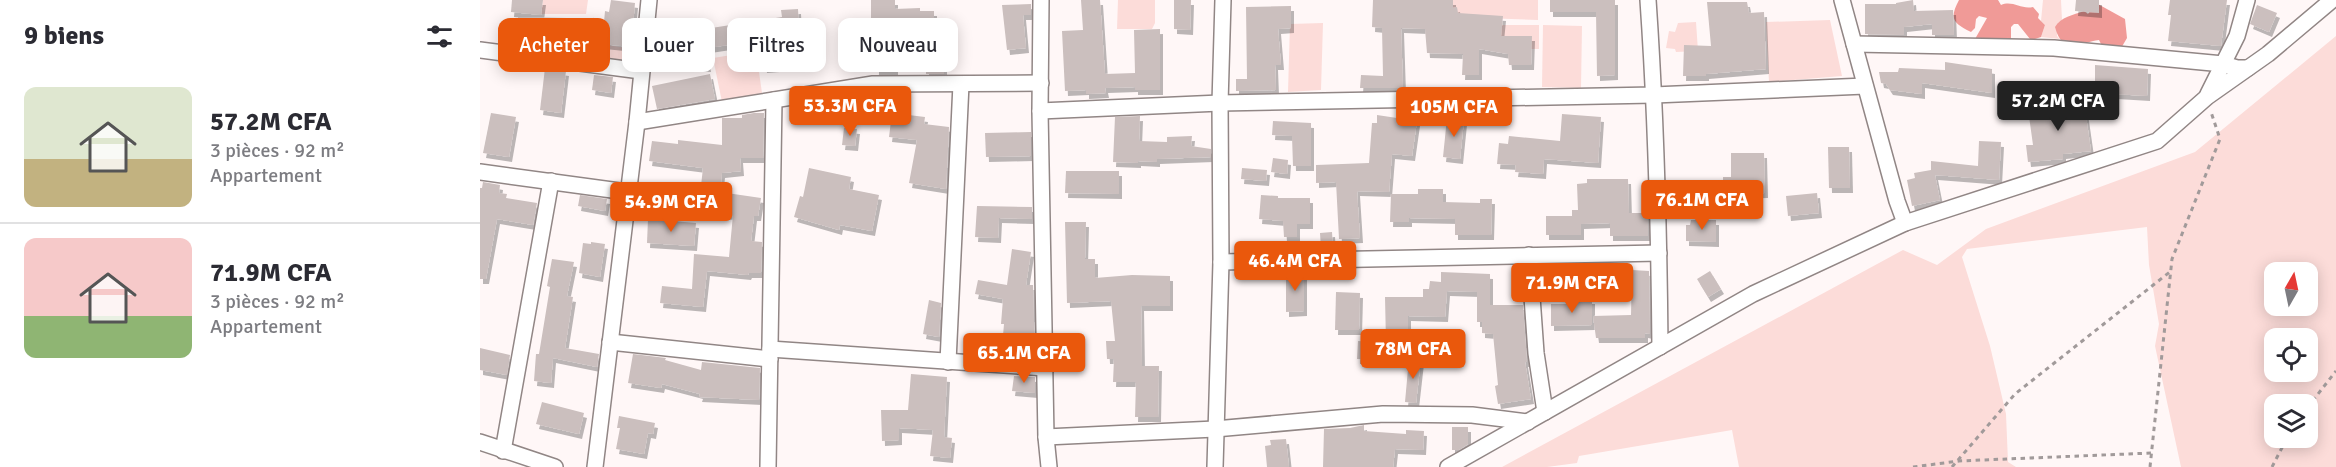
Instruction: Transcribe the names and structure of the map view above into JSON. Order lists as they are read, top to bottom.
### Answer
{
  "north": "top",
  "page": {
    "heading": "9 biens",
    "chip": [
      "Acheter",
      "Louer",
      "Filtres",
      "Nouveau"
    ],
    "list": [
      {
        "name": "57.2M CFA",
        "note": "3 pièces · 92 m² · Appartement"
      },
      {
        "name": "71.9M CFA",
        "note": "3 pièces · 92 m² · Appartement"
      }
    ],
    "price": [
      "57.2M CFA",
      "53.3M CFA",
      "105M CFA",
      "76.1M CFA",
      "54.9M CFA",
      "46.4M CFA",
      "71.9M CFA",
      "78M CFA",
      "65.1M CFA"
    ]
  }
}
